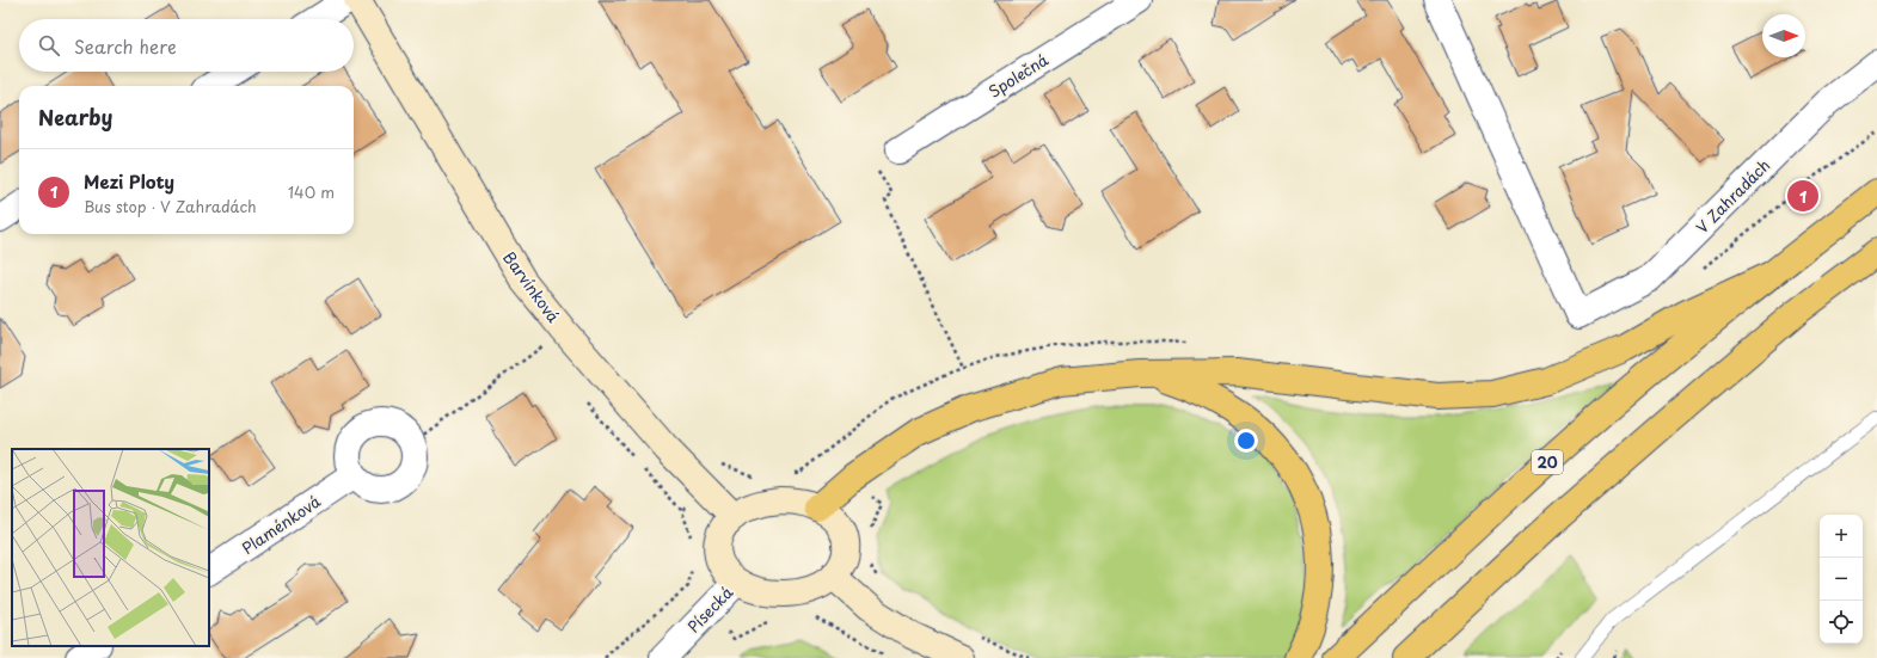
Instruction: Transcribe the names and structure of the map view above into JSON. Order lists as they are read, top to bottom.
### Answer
{
  "streets": {
    "highway": ["20"],
    "street": [
      "Společná",
      "V Zahradách",
      "Barvínková",
      "Plaménková",
      "Písecká"
    ]
  },
  "crossings": [
    ["Barvínková", "Písecká"]
  ],
  "north": "right",
  "page": {
    "search": "Search here",
    "heading": "Nearby",
    "list": [
      {
        "mark": "1",
        "name": "Mezi Ploty",
        "note": "Bus stop · V Zahradách",
        "value": "140 m"
      }
    ],
    "pins": "1",
    "map_buttons": ["+", "−"]
  }
}
